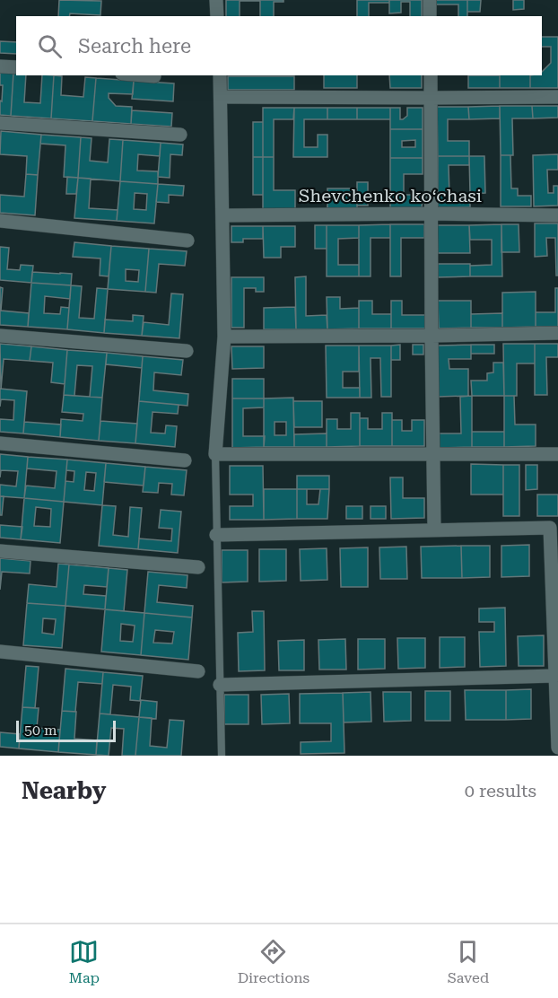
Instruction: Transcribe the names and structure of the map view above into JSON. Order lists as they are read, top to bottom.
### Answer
{
  "streets": {
    "street": ["Shevchenko koʻchasi"]
  },
  "scale_bar": "50 m",
  "page": {
    "search": "Search here",
    "scale": "50 m",
    "heading": ["Nearby", "0 results"],
    "nav": ["Map", "Directions", "Saved"]
  }
}
